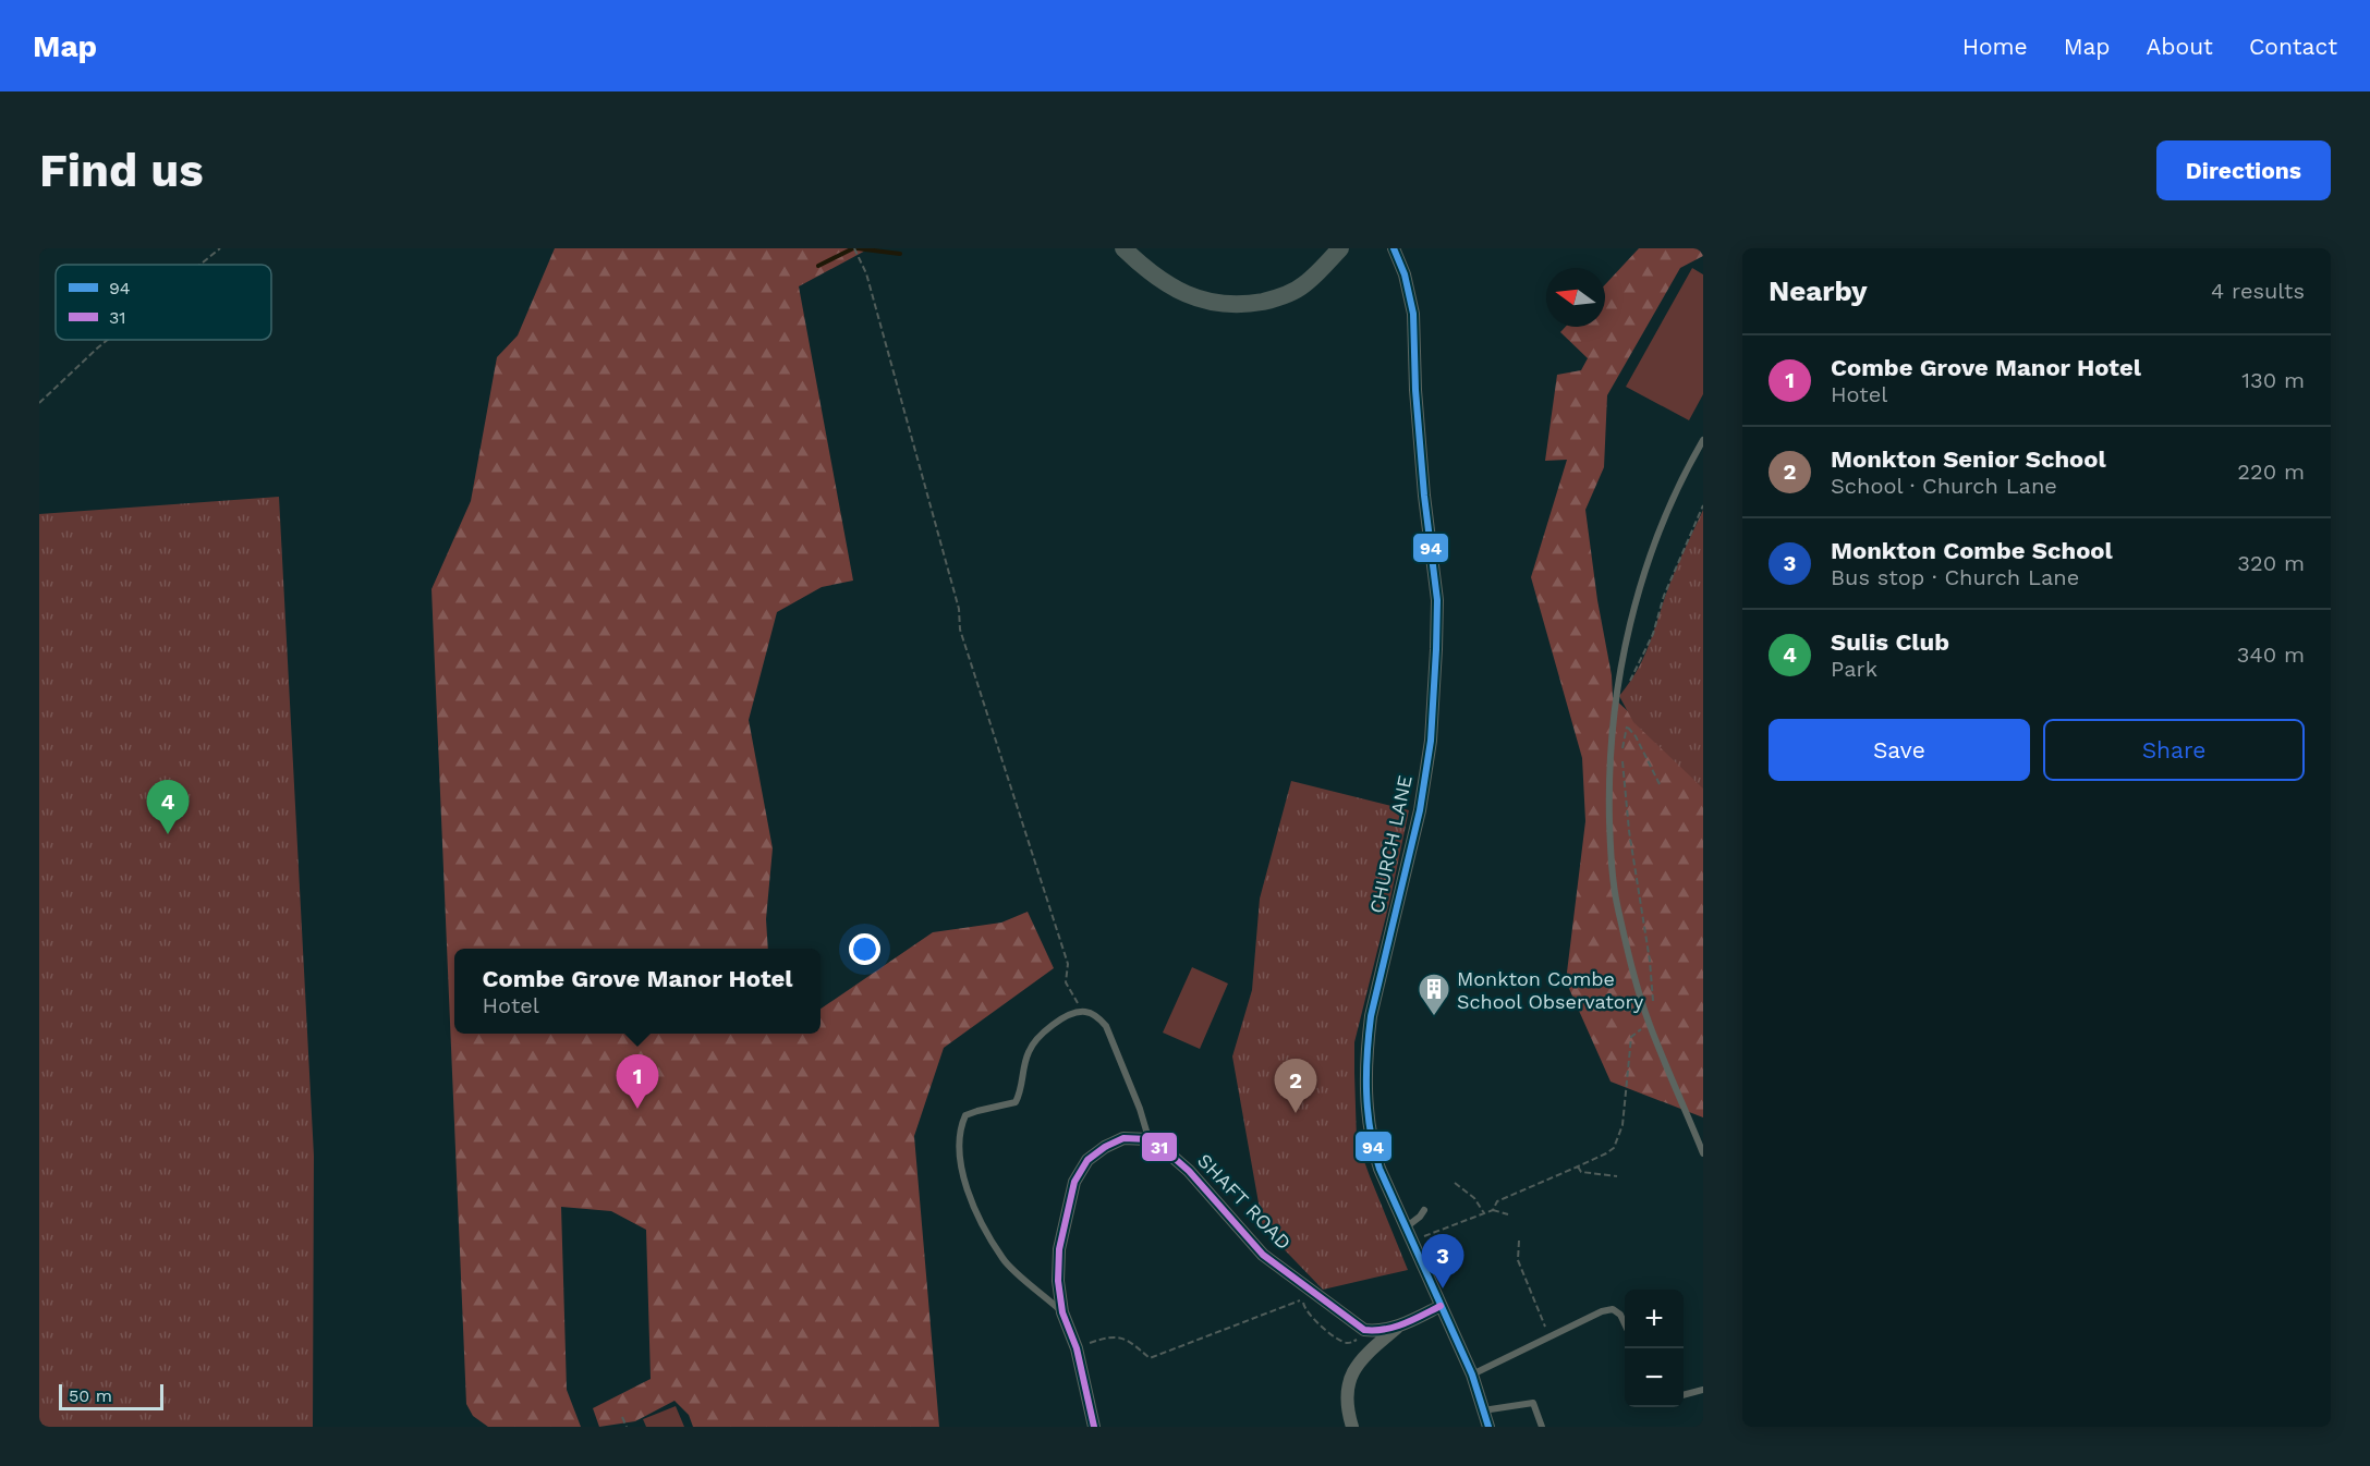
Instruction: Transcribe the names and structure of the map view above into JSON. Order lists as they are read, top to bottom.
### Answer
{
  "streets": {
    "street": ["CHURCH LANE", "SHAFT ROAD"]
  },
  "places": {
    "building": ["Monkton Combe School Observatory"]
  },
  "lines": ["transit line 94", "transit line 31"],
  "legend": ["94", "31"],
  "scale_bar": "50 m",
  "north": "left",
  "page": {
    "header": "Map",
    "nav": [
      "Home",
      "Map",
      "About",
      "Contact"
    ],
    "buttons": [
      "Directions",
      ["Save", "Share"]
    ],
    "title": "Find us",
    "heading": ["Nearby", "4 results"],
    "list": [
      {
        "mark": "1",
        "name": "Combe Grove Manor Hotel",
        "note": "Hotel",
        "value": "130 m"
      },
      {
        "mark": "2",
        "name": "Monkton Senior School",
        "note": "School · Church Lane",
        "value": "220 m"
      },
      {
        "mark": "3",
        "name": "Monkton Combe School",
        "note": "Bus stop · Church Lane",
        "value": "320 m"
      },
      {
        "mark": "4",
        "name": "Sulis Club",
        "note": "Park",
        "value": "340 m"
      }
    ],
    "pins": [
      "4",
      "1",
      "2",
      "3"
    ],
    "popup": ["Combe Grove Manor Hotel", "Hotel"],
    "map_buttons": ["+", "−"],
    "scale": "50 m"
  }
}
